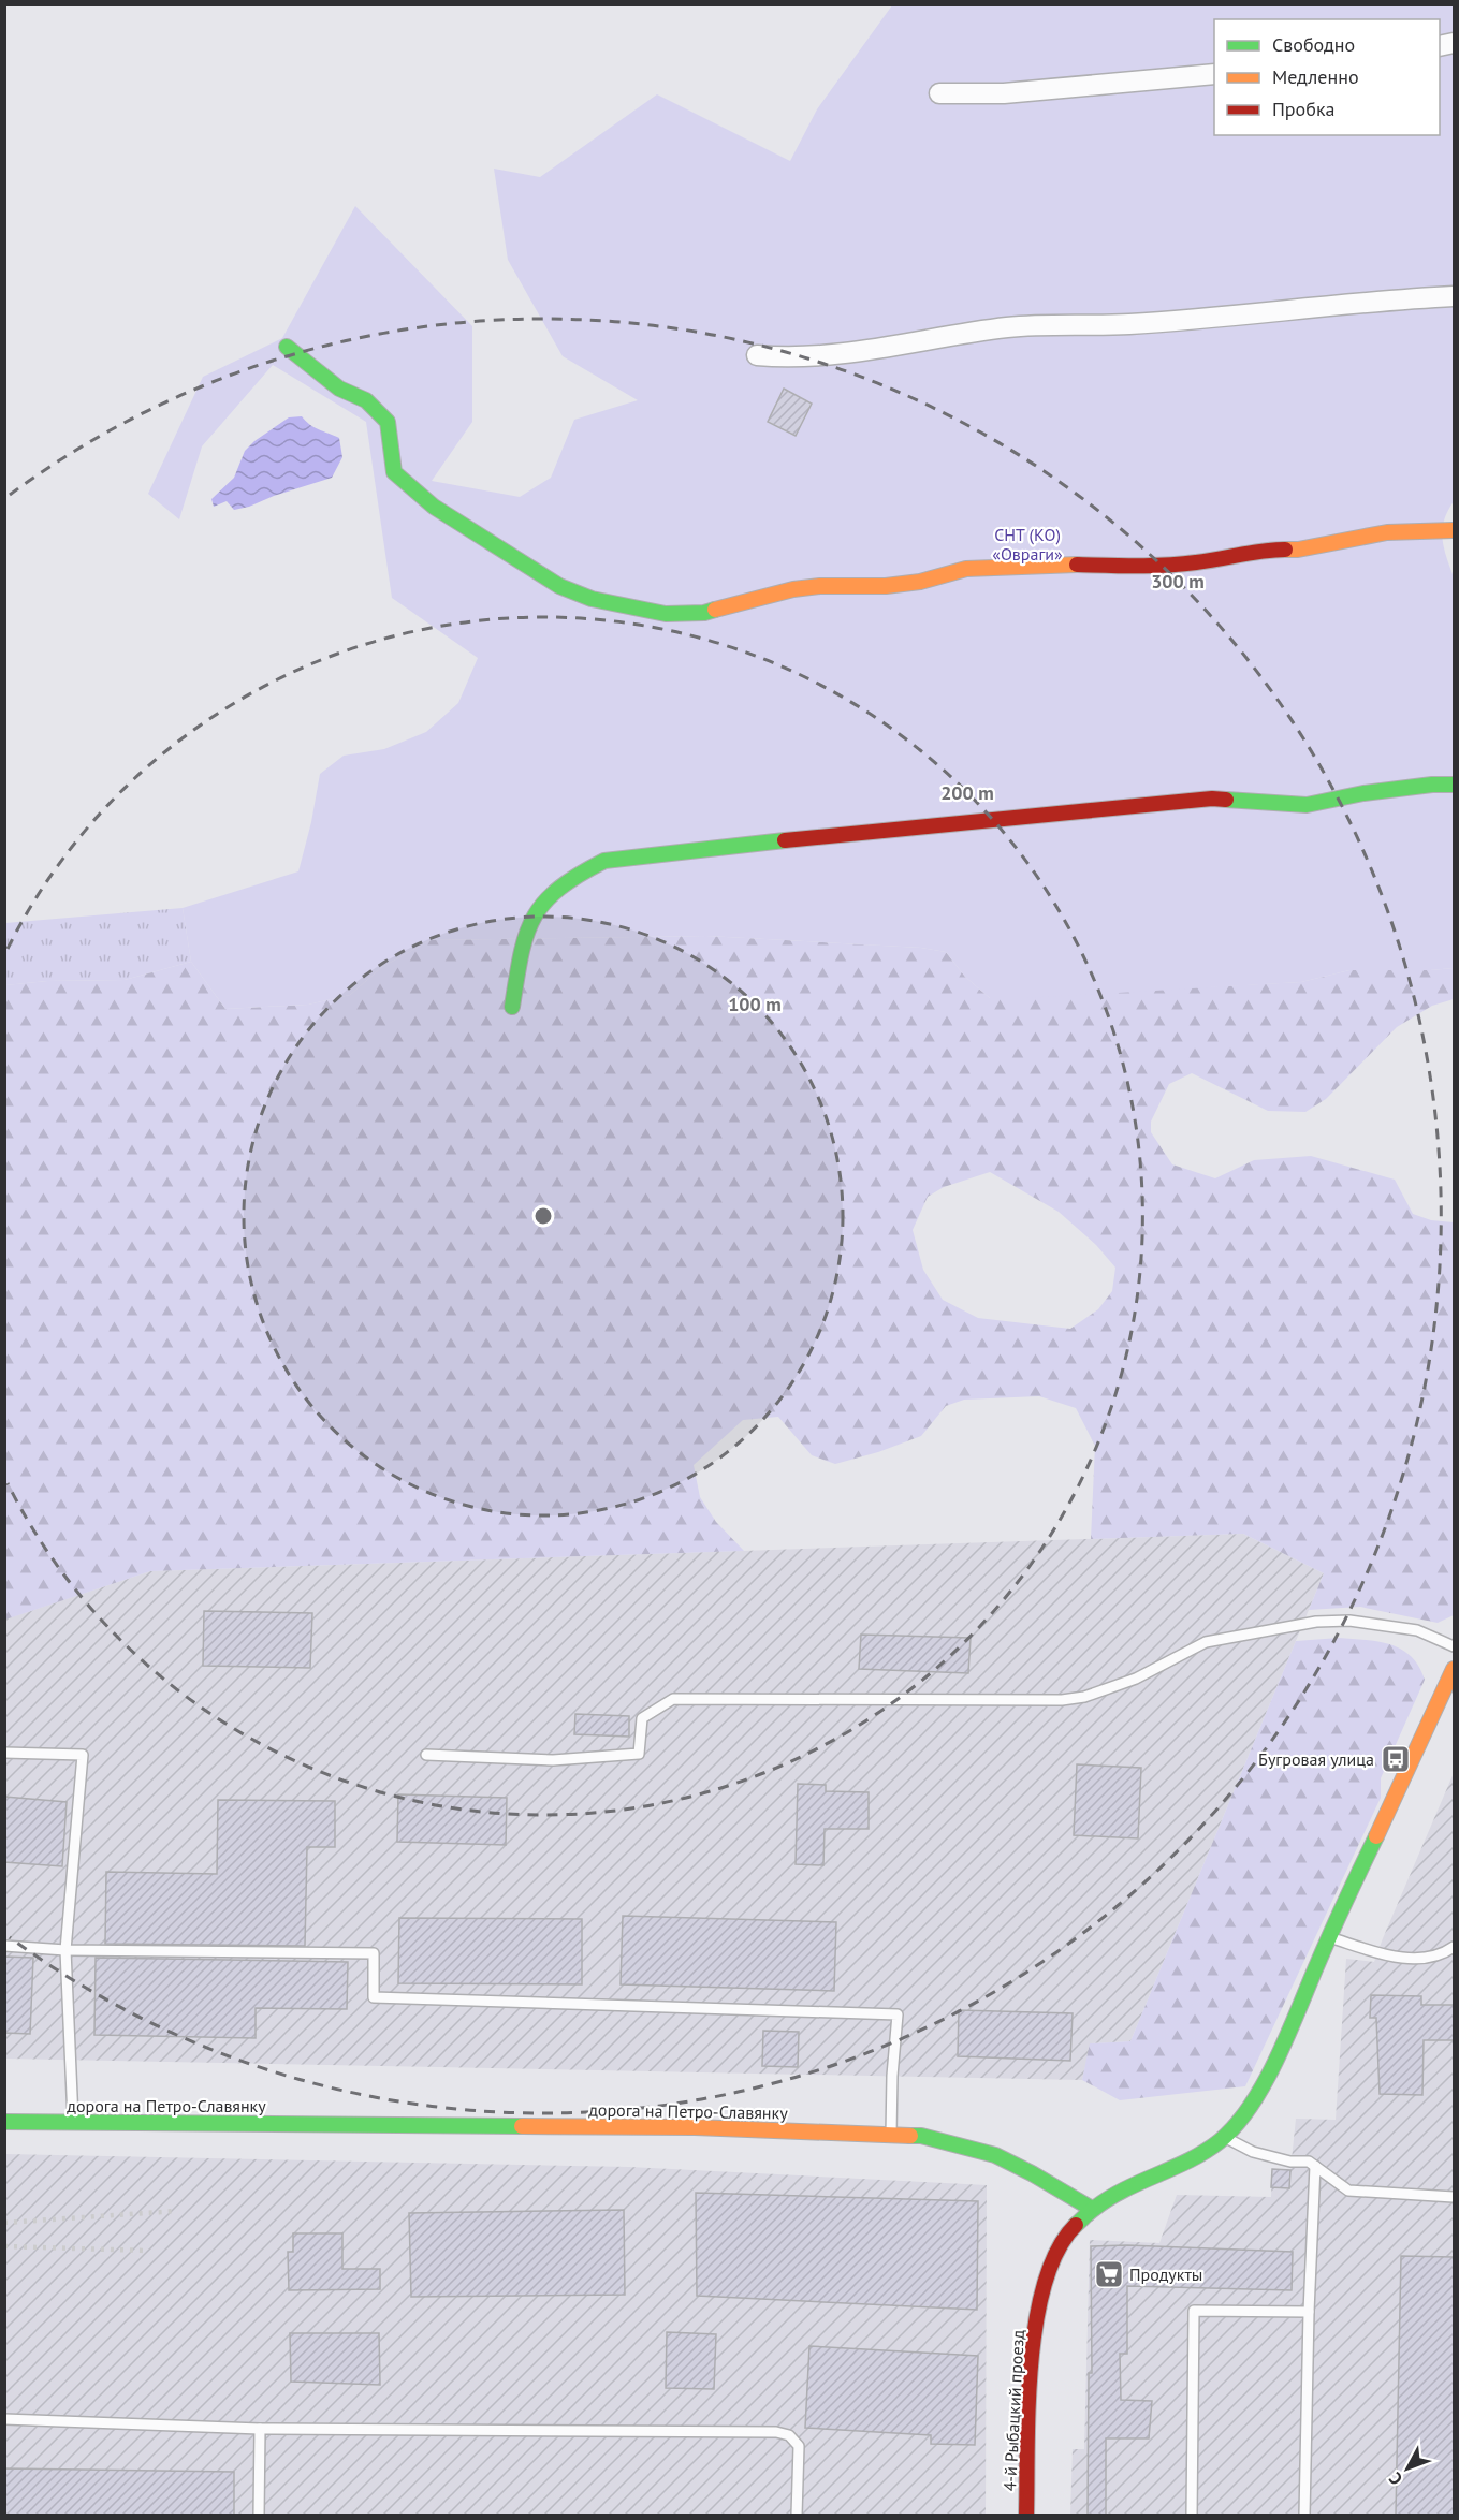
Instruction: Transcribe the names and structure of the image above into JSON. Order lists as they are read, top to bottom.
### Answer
{
  "streets": {
    "street": ["дорога на Петро-Славянку", "4-й Рыбацкий проезд"]
  },
  "crossings": [
    ["дорога на Петро-Славянку", "4-й Рыбацкий проезд"]
  ],
  "parks": ["СНТ (КО) «Овраги»"],
  "places": {
    "bus stop": ["Бугровая улица"],
    "supermarket": ["Продукты"]
  },
  "legend": ["Свободно", "Медленно", "Пробка"],
  "north": "bottom left",
  "rings": ["300 m", "200 m", "100 m"]
}
